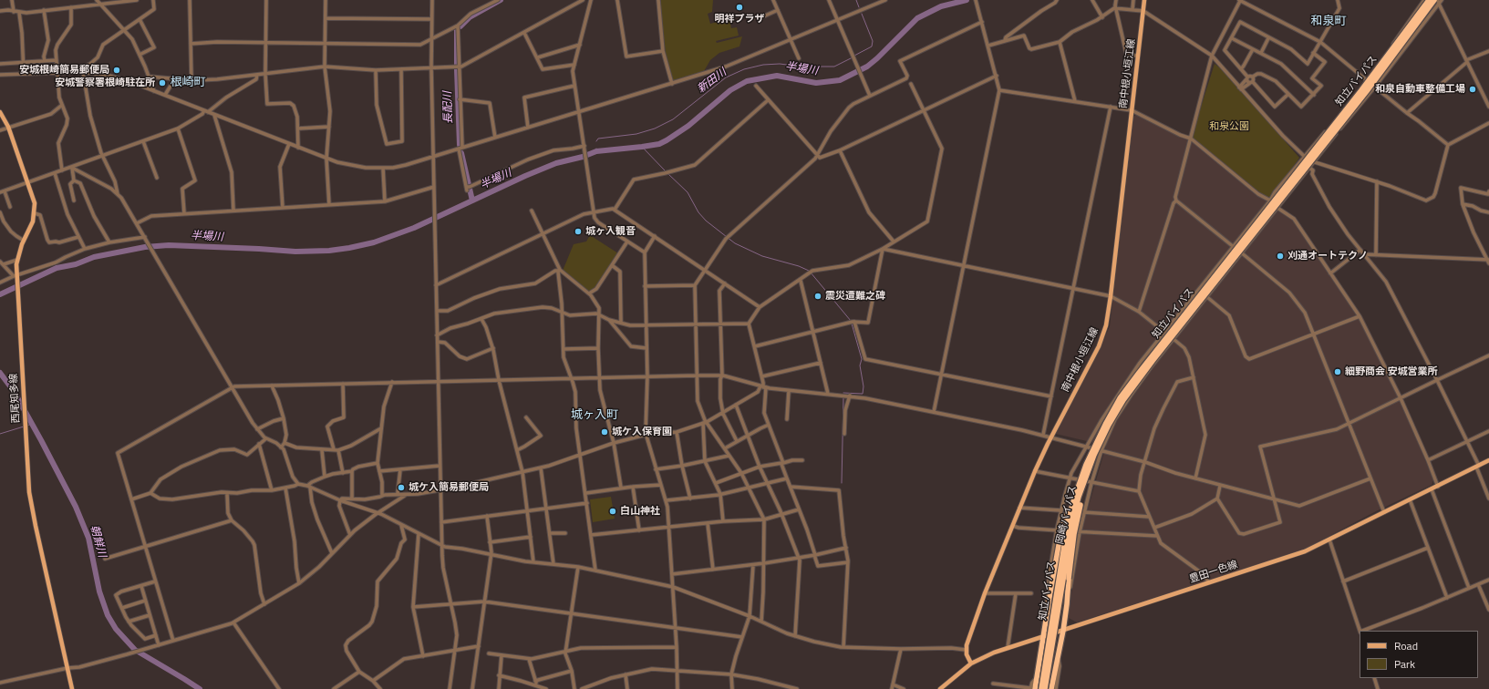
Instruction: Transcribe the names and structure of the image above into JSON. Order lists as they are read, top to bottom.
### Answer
{
  "streets": {
    "highway": ["知立バイパス", "岡崎バイパス"],
    "main road": ["南中根小垣江線", "西尾知多線", "豊田一色線"]
  },
  "crossings": [
    ["知立バイパス", "岡崎バイパス"]
  ],
  "districts": ["和泉町", "根崎町", "城ヶ入町"],
  "water": [
    "半場川",
    "新田川",
    "長配川",
    "朝鮮川"
  ],
  "parks": ["和泉公園"],
  "places": [
    "明祥プラザ",
    "安城根崎簡易郵便局",
    "安城警察署根崎駐在所",
    "和泉自動車整備工場",
    "城ヶ入観音",
    "刈通オートテクノ",
    "震災遭難之碑",
    "細野商会 安城営業所",
    "城ケ入保育園",
    "城ケ入簡易郵便局",
    "白山神社"
  ],
  "legend": ["Road", "Park"]
}
